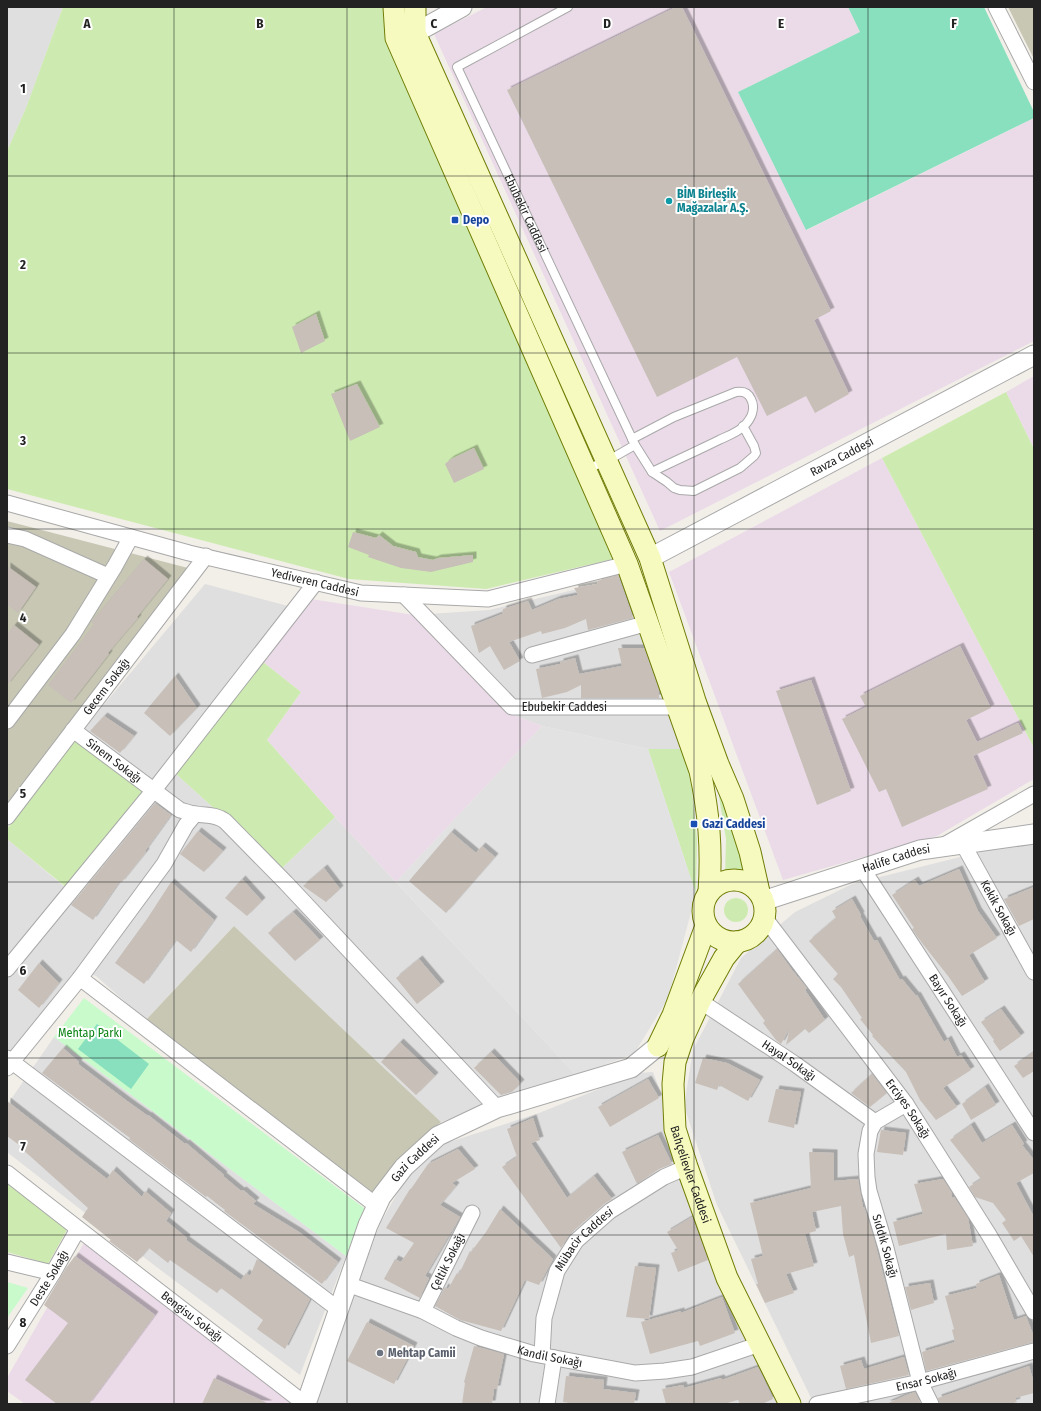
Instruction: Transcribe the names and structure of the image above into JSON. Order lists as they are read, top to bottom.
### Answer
{
  "streets": {
    "main road": ["Bahçelievler Caddesi"],
    "street": [
      "Ebubekir Caddesi",
      "Ravza Caddesi",
      "Yediveren Caddesi",
      "Gecem Sokağı",
      "Sinem Sokağı",
      "Halife Caddesi",
      "Kekik Sokağı",
      "Bayır Sokağı",
      "Hayal Sokağı",
      "Erciyes Sokağı",
      "Gazi Caddesi",
      "Mübacir Caddesi",
      "Sıddık Sokağı",
      "Çeltik Sokağı",
      "Deste Sokağı",
      "Bengisu Sokağı",
      "Kandil Sokağı",
      "Ensar Sokağı"
    ]
  },
  "crossings": [
    ["Ebubekir Caddesi", "Yediveren Caddesi"],
    ["Yediveren Caddesi", "Gecem Sokağı"],
    ["Gecem Sokağı", "Sinem Sokağı"],
    ["Sinem Sokağı", "Gazi Caddesi"],
    ["Halife Caddesi", "Kekik Sokağı"],
    ["Halife Caddesi", "Bayır Sokağı"],
    ["Halife Caddesi", "Erciyes Sokağı"],
    ["Halife Caddesi", "Bahçelievler Caddesi"],
    ["Hayal Sokağı", "Bahçelievler Caddesi"],
    ["Hayal Sokağı", "Sıddık Sokağı"],
    ["Erciyes Sokağı", "Bahçelievler Caddesi"],
    ["Gazi Caddesi", "Bengisu Sokağı"],
    ["Gazi Caddesi", "Kandil Sokağı"],
    ["Bahçelievler Caddesi", "Mübacir Caddesi"],
    ["Bahçelievler Caddesi", "Kandil Sokağı"],
    ["Mübacir Caddesi", "Kandil Sokağı"],
    ["Sıddık Sokağı", "Ensar Sokağı"],
    ["Çeltik Sokağı", "Kandil Sokağı"],
    ["Deste Sokağı", "Bengisu Sokağı"]
  ],
  "parks": ["Mehtap Parkı"],
  "places": {
    "other": ["BİM Birleşik Mağazalar A.Ş.", "Mehtap Camii"],
    "transit": ["Depo", "Gazi Caddesi"]
  },
  "grid": {
    "columns": [
      "A",
      "B",
      "C",
      "D",
      "E",
      "F"
    ],
    "rows": [
      "1",
      "2",
      "3",
      "4",
      "5",
      "6",
      "7",
      "8"
    ]
  }
}
